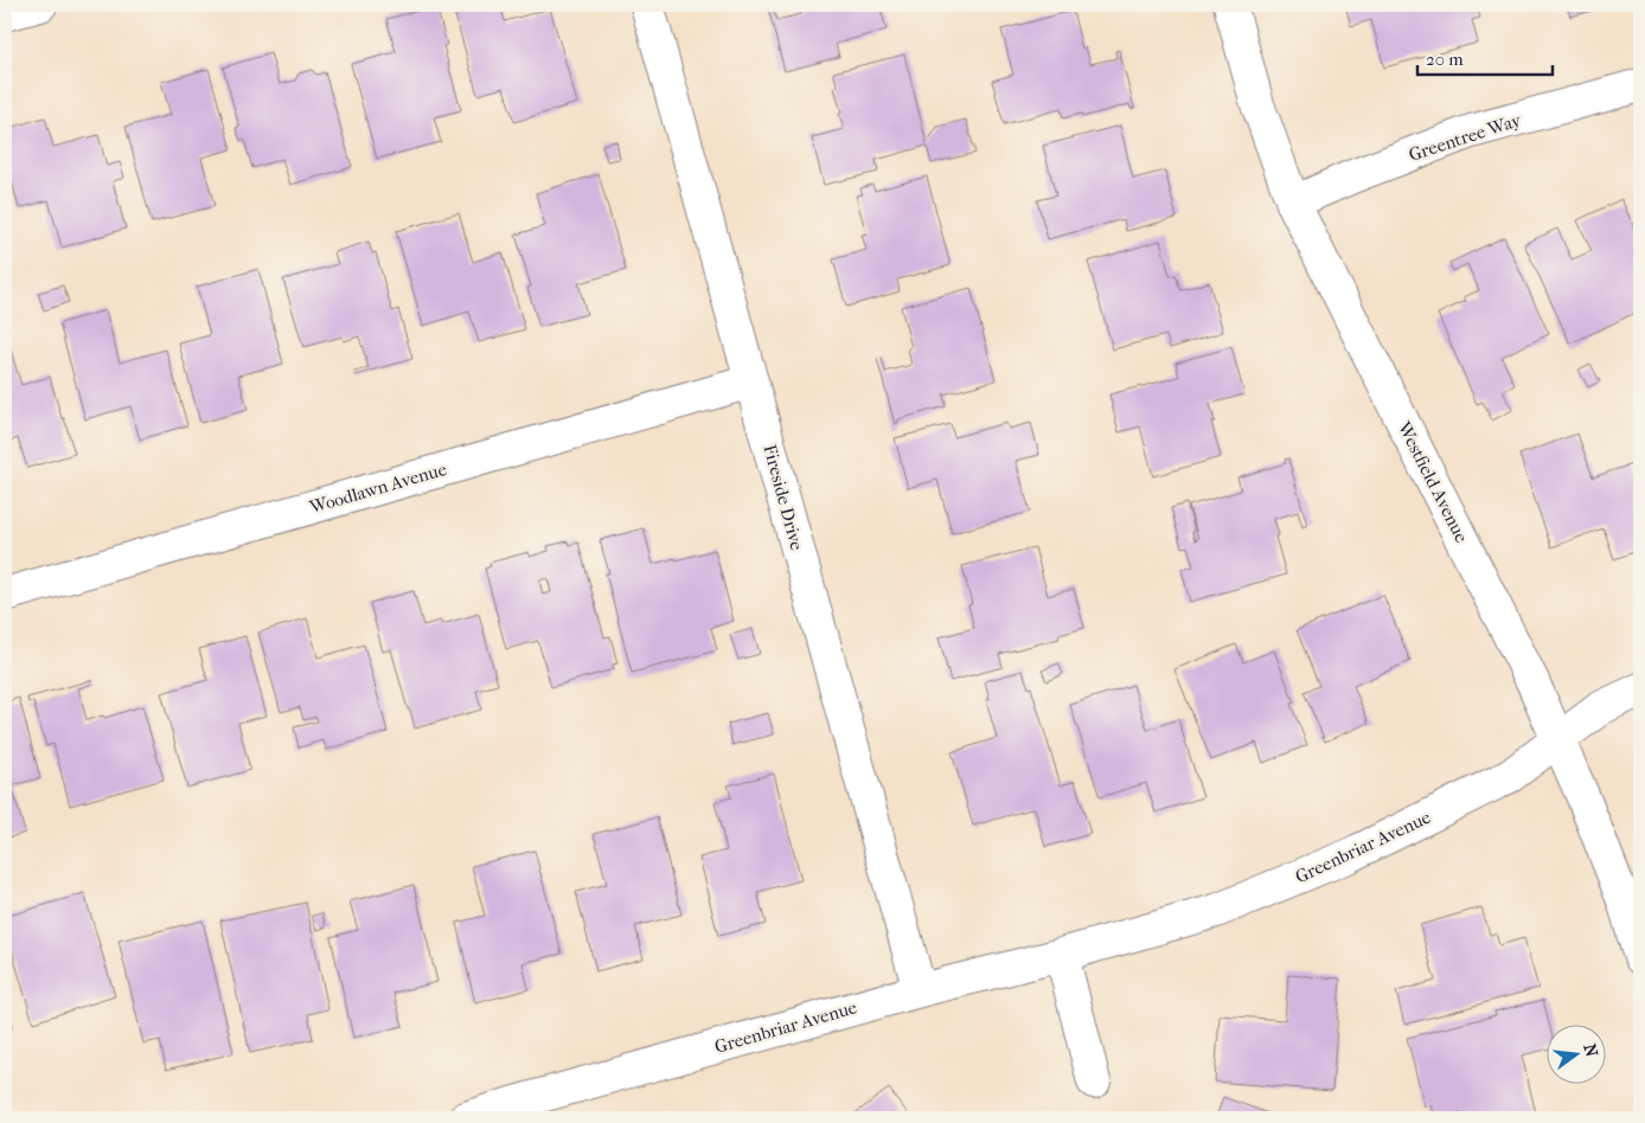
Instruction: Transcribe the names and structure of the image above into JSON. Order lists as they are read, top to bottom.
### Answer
{
  "streets": {
    "street": [
      "Greentree Way",
      "Westfield Avenue",
      "Woodlawn Avenue",
      "Fireside Drive",
      "Greenbriar Avenue"
    ]
  },
  "crossings": [
    ["Greentree Way", "Westfield Avenue"],
    ["Westfield Avenue", "Greenbriar Avenue"],
    ["Woodlawn Avenue", "Fireside Drive"],
    ["Fireside Drive", "Greenbriar Avenue"]
  ],
  "scale_bar": "20 m",
  "north": "right"
}
